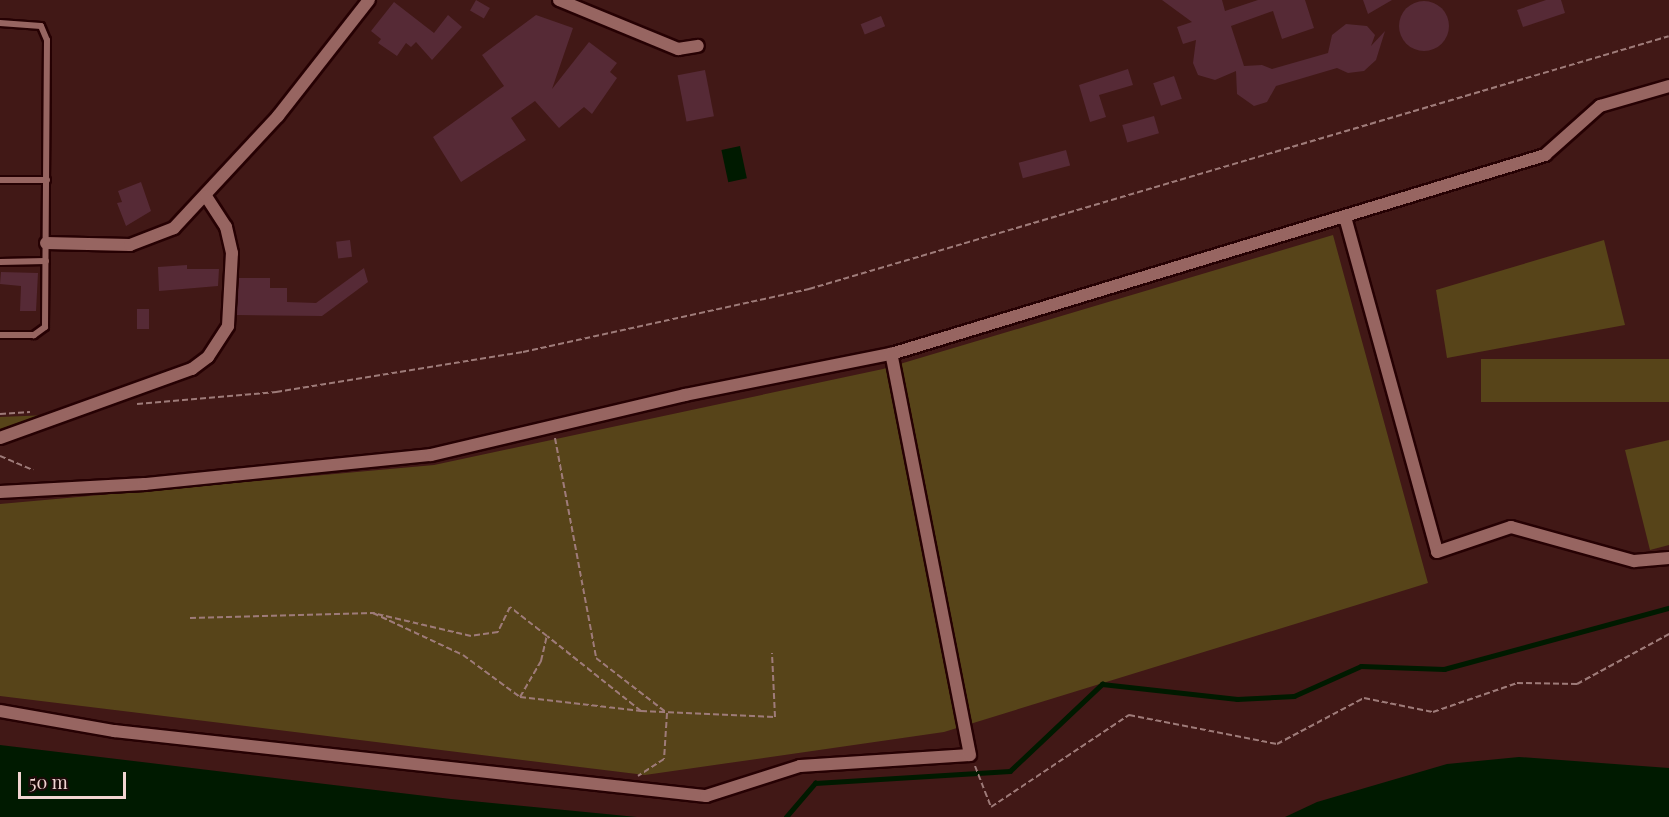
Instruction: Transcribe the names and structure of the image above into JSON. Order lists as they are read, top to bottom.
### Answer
{
  "scale_bar": "50 m"
}
